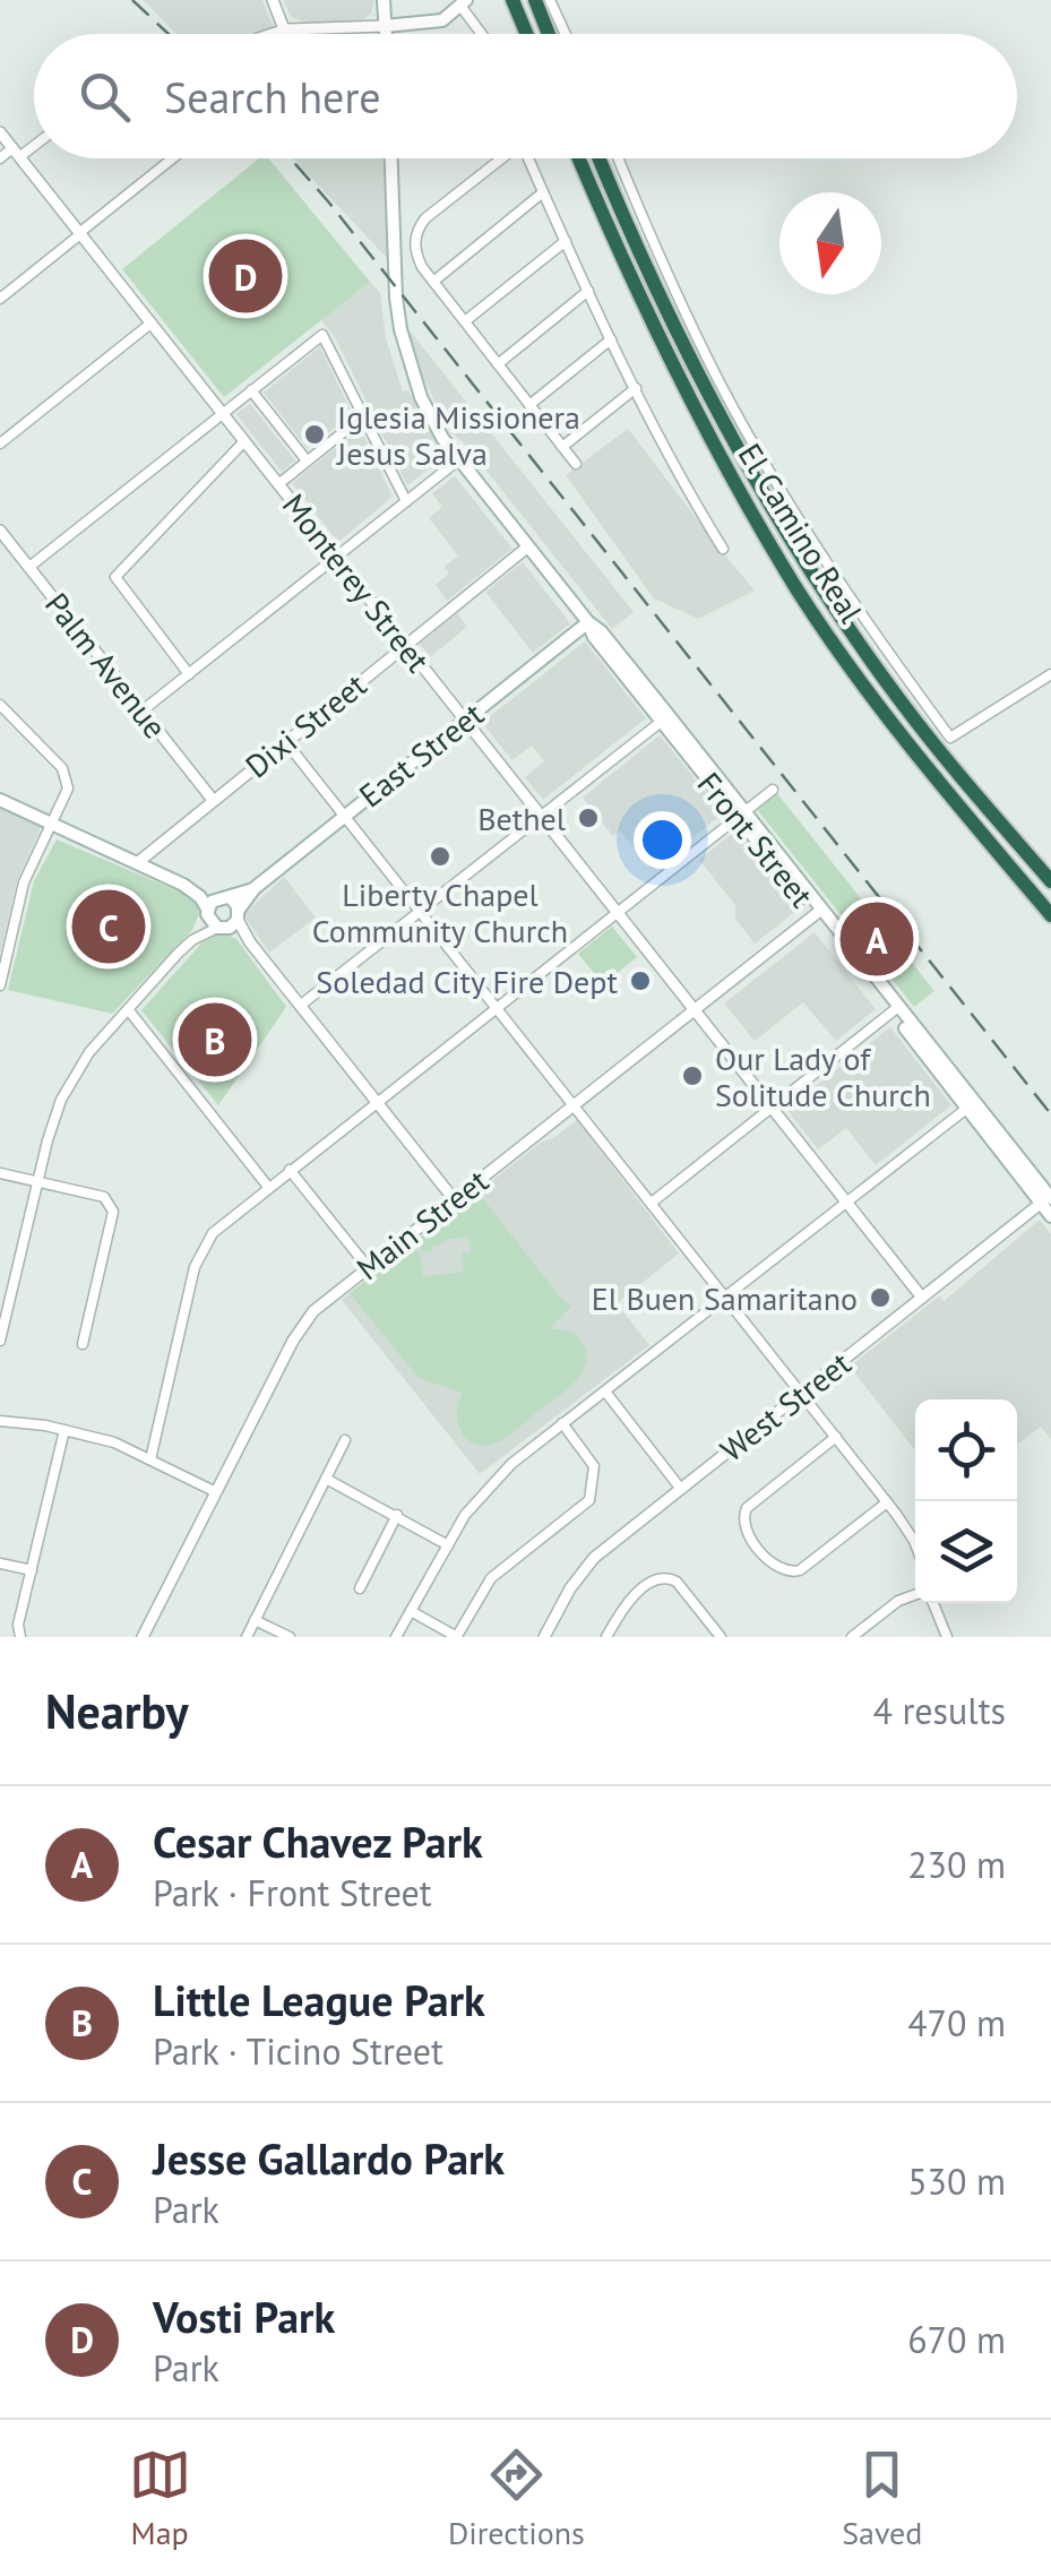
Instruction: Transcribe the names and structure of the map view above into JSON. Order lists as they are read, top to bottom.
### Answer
{
  "streets": {
    "highway": ["El Camino Real"],
    "main road": ["East Street", "Front Street"],
    "street": [
      "Monterey Street",
      "Palm Avenue",
      "Dixi Street",
      "Main Street",
      "West Street"
    ]
  },
  "crossings": [
    ["Monterey Street", "Dixi Street"],
    ["Monterey Street", "East Street"],
    ["Monterey Street", "Main Street"],
    ["Monterey Street", "West Street"],
    ["Palm Avenue", "Dixi Street"],
    ["Dixi Street", "Front Street"],
    ["East Street", "Front Street"],
    ["Front Street", "Main Street"],
    ["Front Street", "West Street"]
  ],
  "places": [
    "Iglesia Missionera Jesus Salva",
    "Bethel",
    "Liberty Chapel Community Church",
    "Soledad City Fire Dept",
    "Our Lady of Solitude Church",
    "El Buen Samaritano"
  ],
  "north": "bottom",
  "page": {
    "search": "Search here",
    "pins": [
      "D",
      "C",
      "A",
      "B"
    ],
    "heading": ["Nearby", "4 results"],
    "list": [
      {
        "mark": "A",
        "name": "Cesar Chavez Park",
        "note": "Park · Front Street",
        "value": "230 m"
      },
      {
        "mark": "B",
        "name": "Little League Park",
        "note": "Park · Ticino Street",
        "value": "470 m"
      },
      {
        "mark": "C",
        "name": "Jesse Gallardo Park",
        "note": "Park",
        "value": "530 m"
      },
      {
        "mark": "D",
        "name": "Vosti Park",
        "note": "Park",
        "value": "670 m"
      }
    ],
    "nav": ["Map", "Directions", "Saved"]
  }
}
